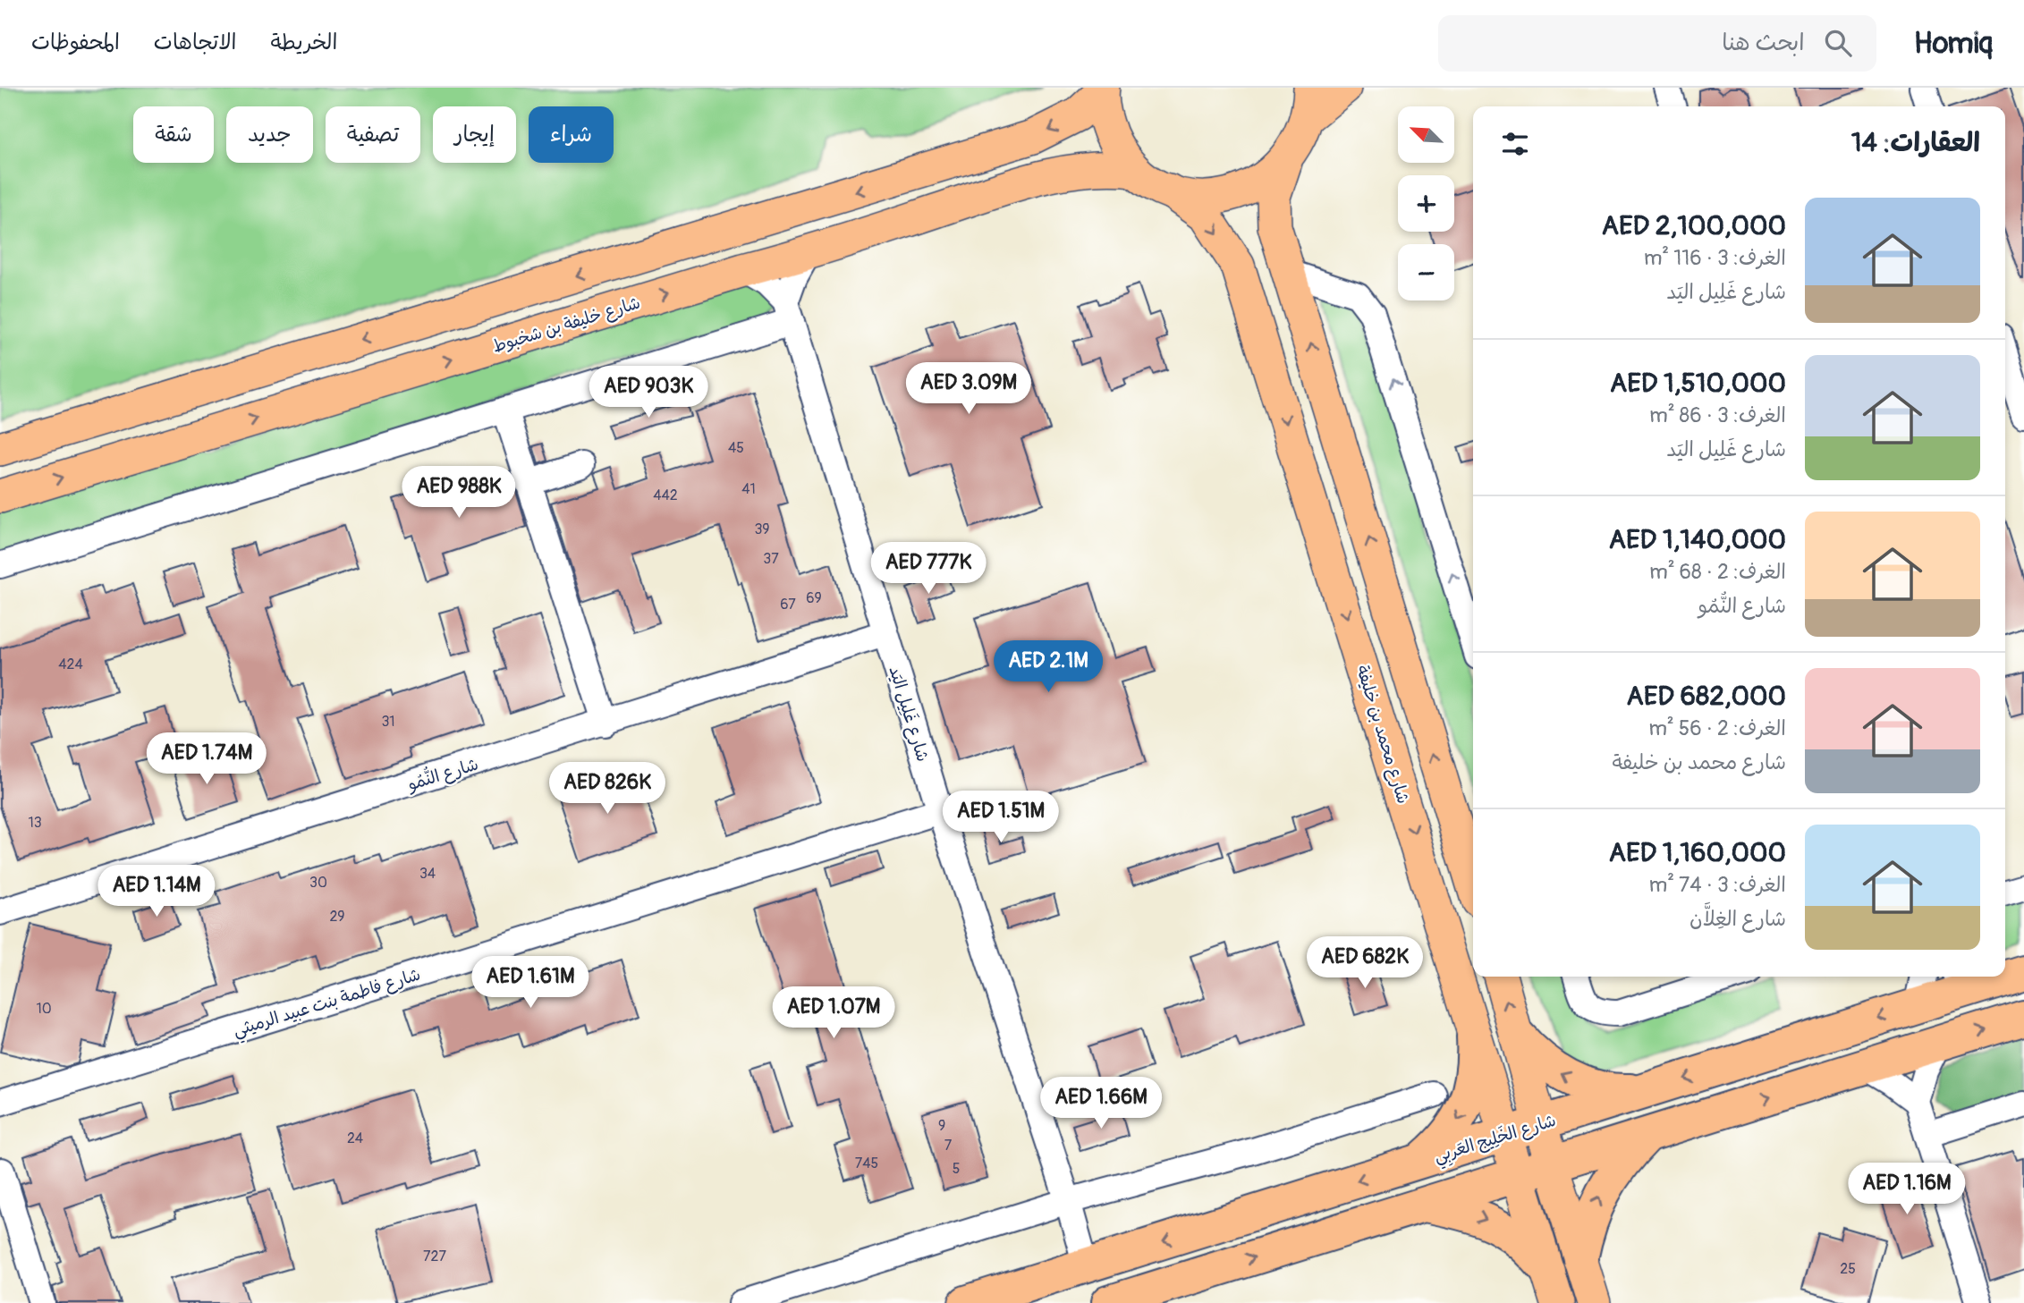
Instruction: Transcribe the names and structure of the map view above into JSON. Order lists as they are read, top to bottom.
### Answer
{
  "streets": {
    "highway": ["شارع الخَلِيج العَربِي"],
    "main road": ["شارع خليفة بن شخبوط", "شارع محمد بن خليفة"],
    "street": ["شارع غَلِيل اليَد", "شارع النُّمُو", "شارع فاطمة بنت عبيد الرميثي"]
  },
  "crossings": [
    ["شارع خليفة بن شخبوط", "شارع محمد بن خليفة"],
    ["شارع غَلِيل اليَد", "شارع النُّمُو"],
    ["شارع غَلِيل اليَد", "شارع فاطمة بنت عبيد الرميثي"],
    ["شارع غَلِيل اليَد", "شارع الخَلِيج العَربِي"],
    ["شارع محمد بن خليفة", "شارع الخَلِيج العَربِي"]
  ],
  "house_numbers": [
    "45",
    "41",
    "442",
    "39",
    "37",
    "69",
    "67",
    "424",
    "31",
    "13",
    "34",
    "30",
    "29",
    "10",
    "9",
    "24",
    "7",
    "745",
    "5",
    "727",
    "25"
  ],
  "north": "top left",
  "page": {
    "header": "Homiq",
    "search": "ابحث هنا",
    "nav": ["الخريطة", "الاتجاهات", "المحفوظات"],
    "map_buttons": ["+", "−"],
    "chip": [
      "شراء",
      "إيجار",
      "تصفية",
      "جديد",
      "شقة"
    ],
    "heading": "العقارات: 14",
    "list": [
      {
        "name": "AED 2,100,000",
        "note": "الغرف: 3 · 116 m² · شارع غَلِيل اليَد"
      },
      {
        "name": "AED 1,510,000",
        "note": "الغرف: 3 · 86 m² · شارع غَلِيل اليَد"
      },
      {
        "name": "AED 1,140,000",
        "note": "الغرف: 2 · 68 m² · شارع النُّمُو"
      },
      {
        "name": "AED 682,000",
        "note": "الغرف: 2 · 56 m² · شارع محمد بن خليفة"
      },
      {
        "name": "AED 1,160,000",
        "note": "الغرف: 3 · 74 m² · شارع الغِلاَّن"
      }
    ],
    "price": [
      "AED 3.09M",
      "AED 903K",
      "AED 988K",
      "AED 777K",
      "AED 2.1M",
      "AED 1.74M",
      "AED 826K",
      "AED 1.51M",
      "AED 1.14M",
      "AED 682K",
      "AED 1.61M",
      "AED 1.07M",
      "AED 1.66M",
      "AED 1.16M"
    ]
  }
}
